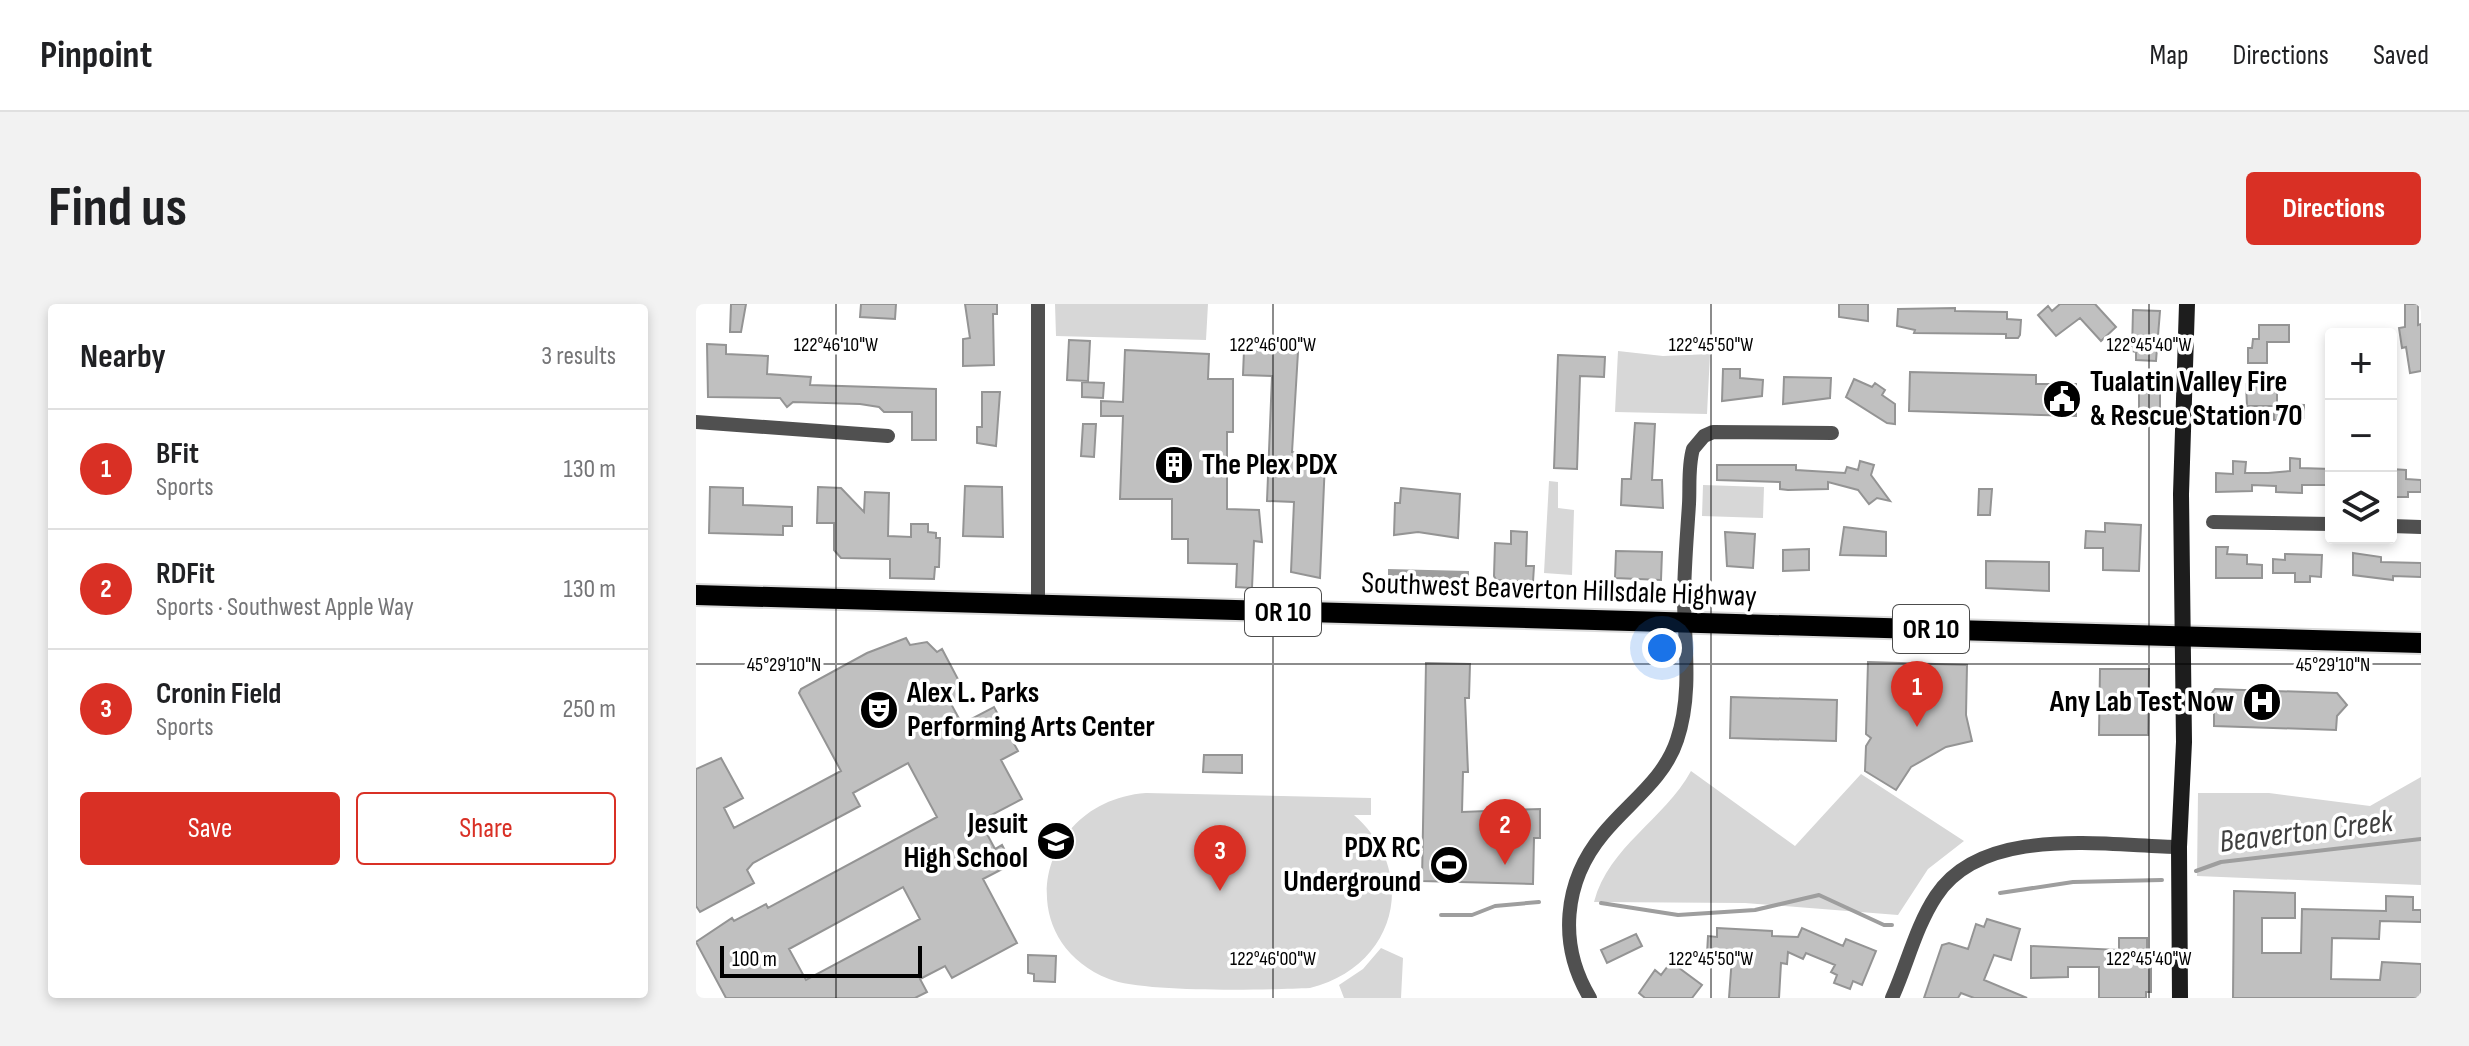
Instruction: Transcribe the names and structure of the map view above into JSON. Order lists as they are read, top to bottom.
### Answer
{
  "streets": {
    "main road": ["Southwest Beaverton Hillsdale Highway", "OR 10"]
  },
  "water": ["Beaverton Creek"],
  "places": {
    "public building": ["Tualatin Valley Fire & Rescue Station 70"],
    "building": ["The Plex PDX"],
    "hospital": ["Any Lab Test Now"],
    "theatre": ["Alex L. Parks Performing Arts Center"],
    "school or university": ["Jesuit High School"],
    "sports": ["PDX RC Underground"]
  },
  "scale_bar": "100 m",
  "page": {
    "header": "Pinpoint",
    "nav": ["Map", "Directions", "Saved"],
    "buttons": [
      "Directions",
      ["Save", "Share"]
    ],
    "title": "Find us",
    "heading": ["Nearby", "3 results"],
    "map_buttons": ["+", "−"],
    "list": [
      {
        "mark": "1",
        "name": "BFit",
        "note": "Sports",
        "value": "130 m"
      },
      {
        "mark": "2",
        "name": "RDFit",
        "note": "Sports · Southwest Apple Way",
        "value": "130 m"
      },
      {
        "mark": "3",
        "name": "Cronin Field",
        "note": "Sports",
        "value": "250 m"
      }
    ],
    "pins": ["1", "2", "3"],
    "scale": "100 m"
  },
  "coordinates": [
    "122°46'10\"W",
    "122°46'00\"W",
    "122°45'50\"W",
    "122°45'40\"W",
    "45°29'10\"N"
  ]
}
